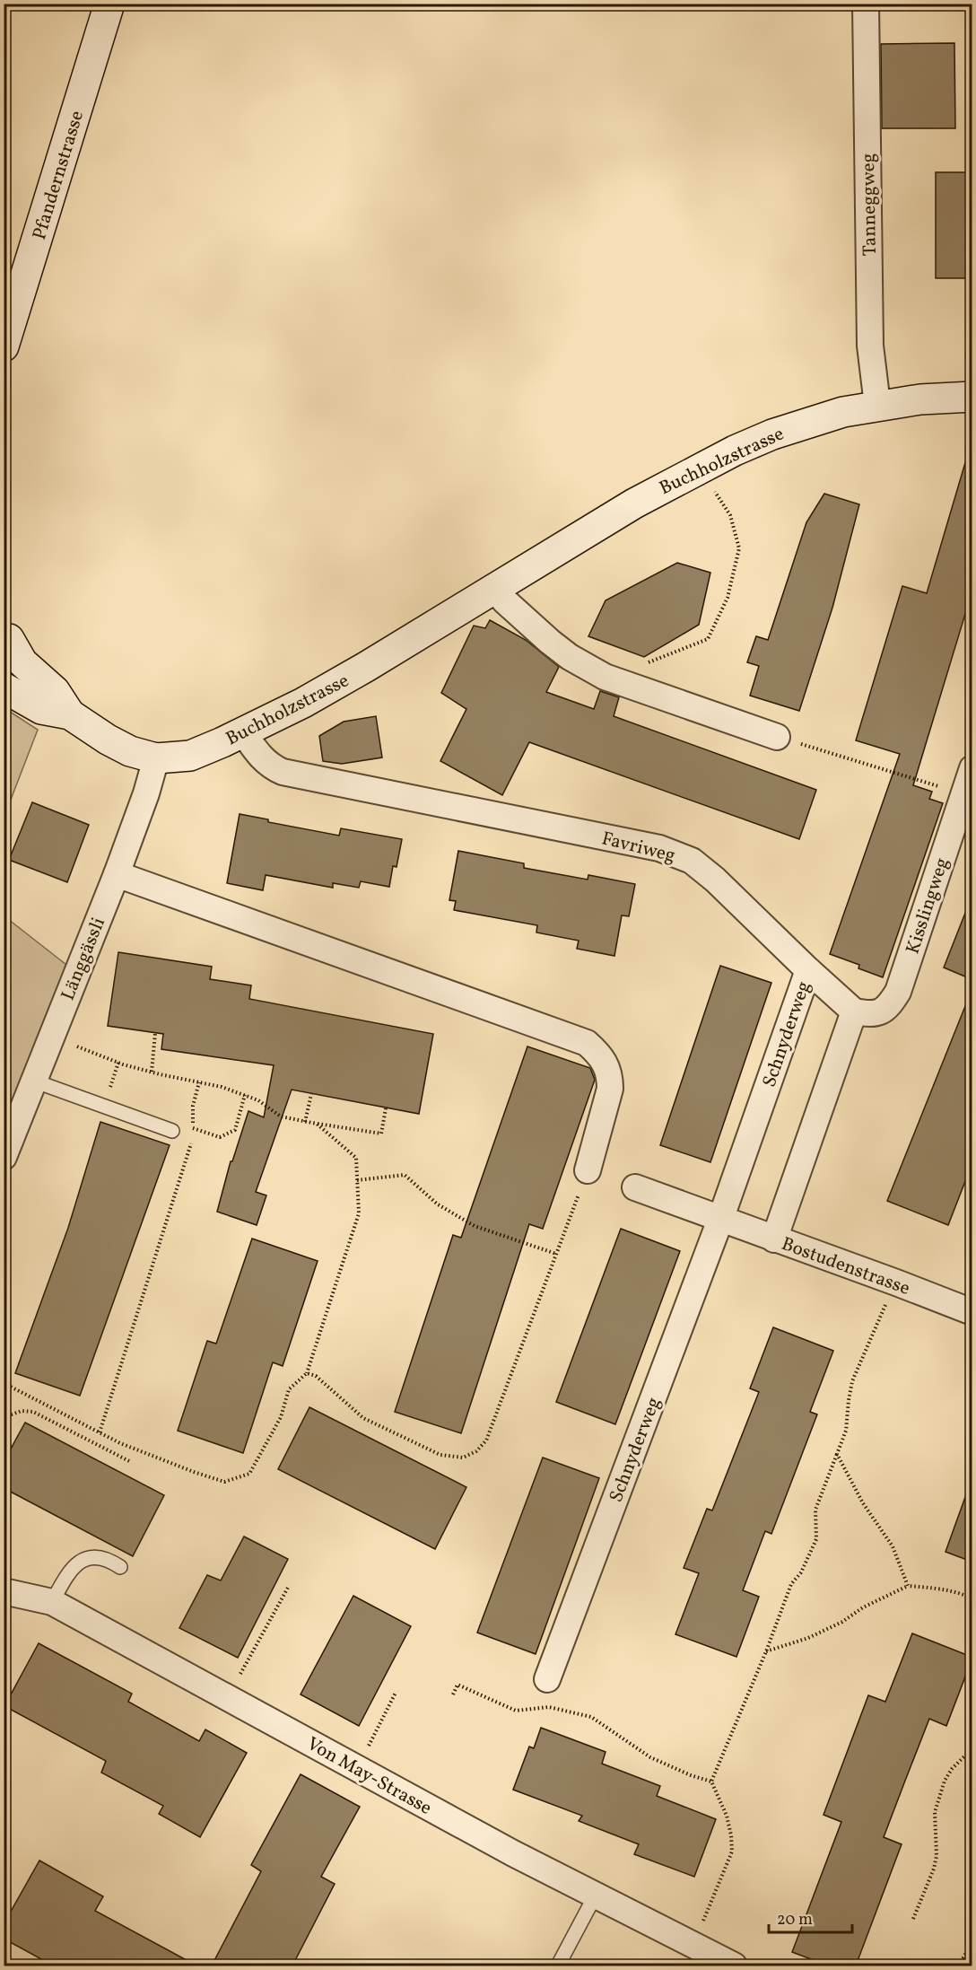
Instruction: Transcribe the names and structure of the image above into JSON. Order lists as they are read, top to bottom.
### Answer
{
  "streets": {
    "street": [
      "Pfandernstrasse",
      "Tanneggweg",
      "Buchholzstrasse",
      "Favriweg",
      "Kisslingweg",
      "Länggässli",
      "Schnyderweg",
      "Bostudenstrasse",
      "Von May-Strasse"
    ]
  },
  "crossings": [
    ["Tanneggweg", "Buchholzstrasse"],
    ["Buchholzstrasse", "Favriweg"],
    ["Buchholzstrasse", "Länggässli"],
    ["Favriweg", "Kisslingweg"],
    ["Favriweg", "Schnyderweg"],
    ["Schnyderweg", "Bostudenstrasse"]
  ],
  "scale_bar": "20 m"
}
